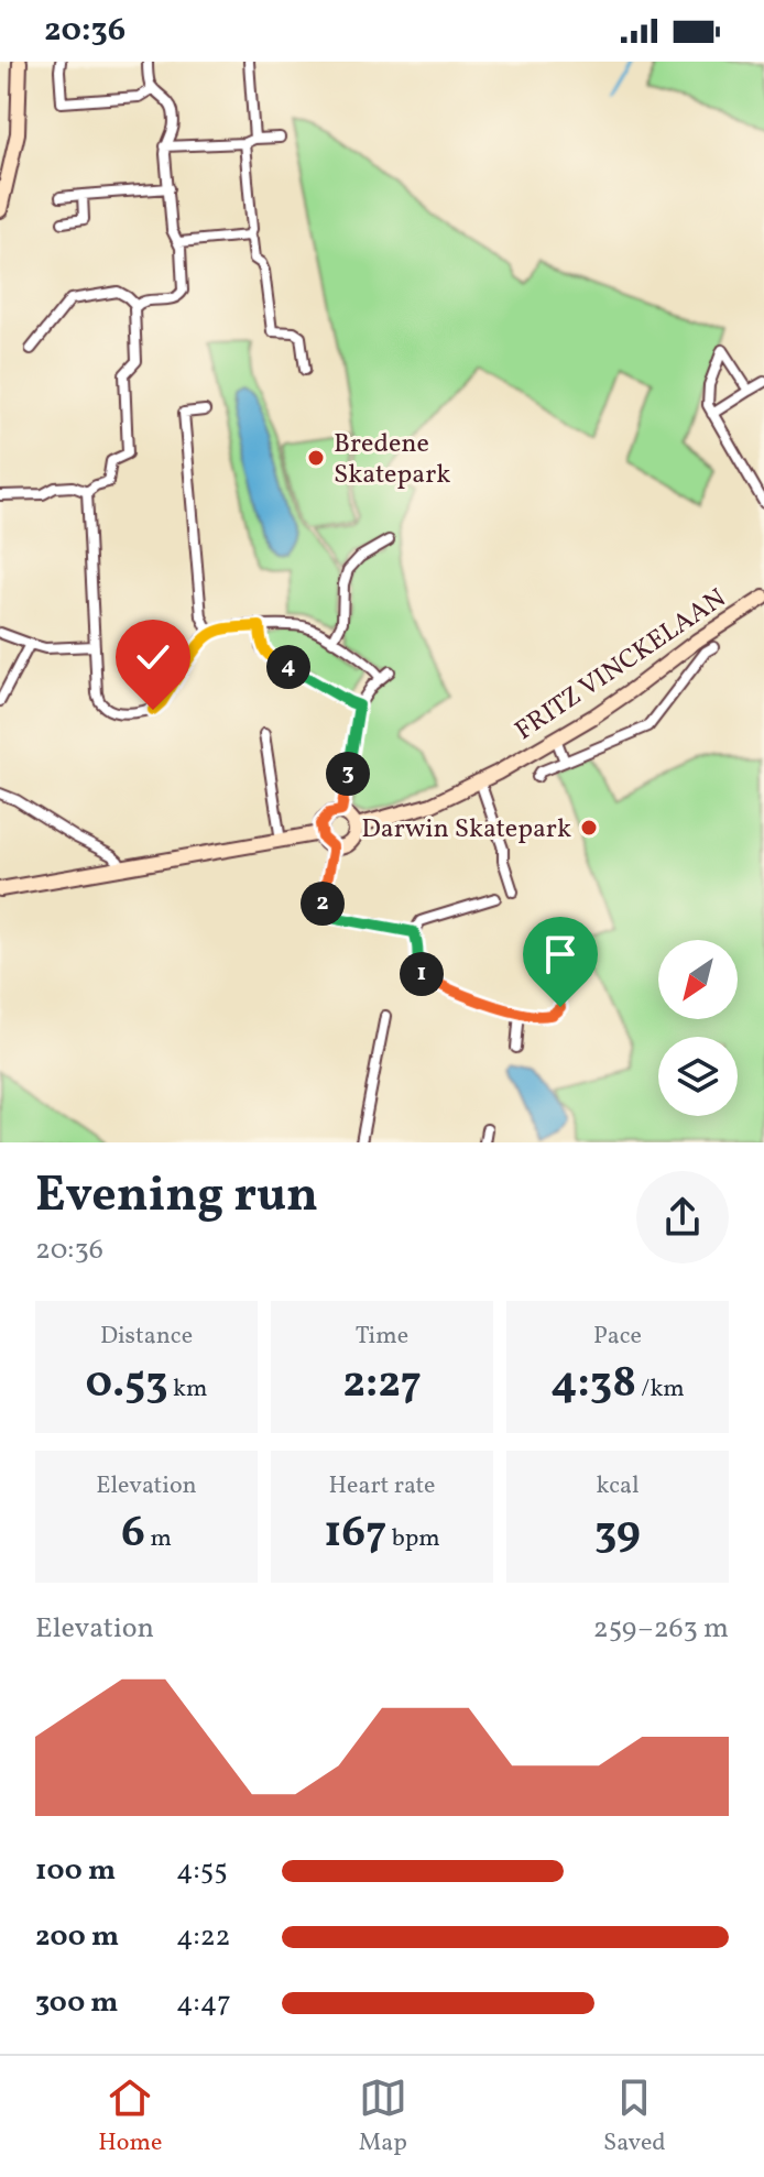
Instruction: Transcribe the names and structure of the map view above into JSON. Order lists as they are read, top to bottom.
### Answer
{
  "streets": {
    "street": ["FRITZ VINCKELAAN"]
  },
  "places": ["Bredene Skatepark", "Darwin Skatepark"],
  "north": "bottom left",
  "page": {
    "status": "20:36",
    "pins": [
      "4",
      "3",
      "2",
      "1"
    ],
    "heading": ["Evening run", "20:36"],
    "stats": [
      ["Distance", "0.53 km"],
      ["Time", "2:27"],
      ["Pace", "4:38 /km"],
      ["Elevation", "6 m"],
      ["Heart rate", "167 bpm"],
      ["kcal", "39"]
    ],
    "chart": ["Elevation", "259–263 m"],
    "list": [
      {
        "name": "100 m",
        "note": "4:55"
      },
      {
        "name": "200 m",
        "note": "4:22"
      },
      {
        "name": "300 m",
        "note": "4:47"
      }
    ],
    "tabs": ["Home", "Map", "Saved"]
  }
}
